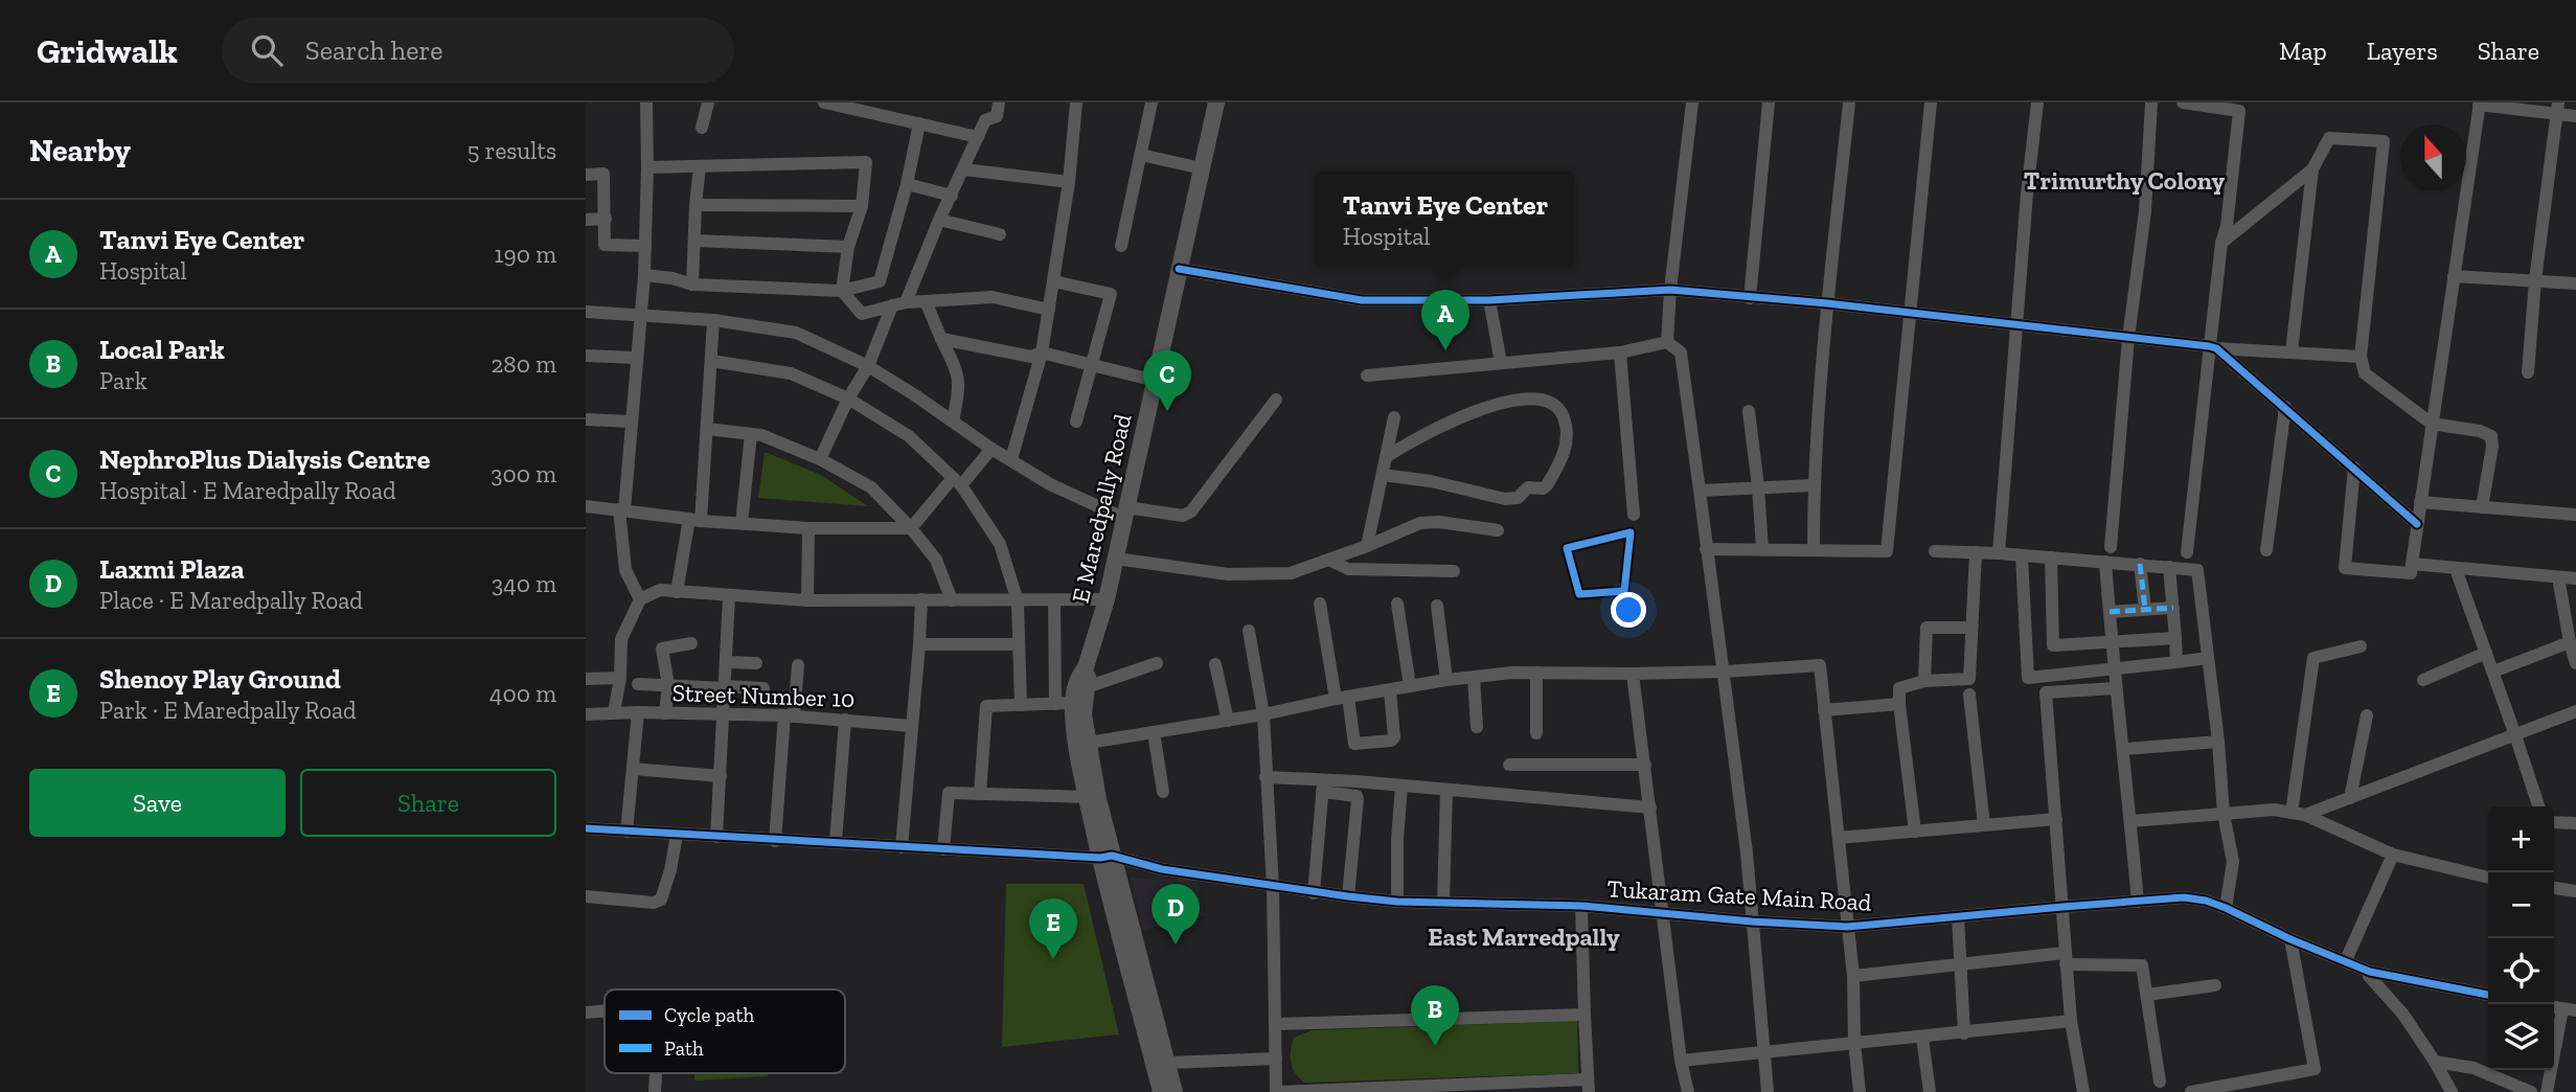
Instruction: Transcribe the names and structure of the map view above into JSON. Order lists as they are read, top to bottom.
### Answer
{
  "streets": {
    "main road": ["E Maredpally Road"],
    "street": ["Street Number 10", "Tukaram Gate Main Road"]
  },
  "crossings": [
    ["E Maredpally Road", "Tukaram Gate Main Road"]
  ],
  "districts": ["Trimurthy Colony", "East Marredpally"],
  "legend": ["Cycle path", "Path"],
  "north": "top",
  "page": {
    "header": "Gridwalk",
    "search": "Search here",
    "nav": ["Map", "Layers", "Share"],
    "heading": ["Nearby", "5 results"],
    "popup": ["Tanvi Eye Center", "Hospital"],
    "list": [
      {
        "mark": "A",
        "name": "Tanvi Eye Center",
        "note": "Hospital",
        "value": "190 m"
      },
      {
        "mark": "B",
        "name": "Local Park",
        "note": "Park",
        "value": "280 m"
      },
      {
        "mark": "C",
        "name": "NephroPlus Dialysis Centre",
        "note": "Hospital · E Maredpally Road",
        "value": "300 m"
      },
      {
        "mark": "D",
        "name": "Laxmi Plaza",
        "note": "Place · E Maredpally Road",
        "value": "340 m"
      },
      {
        "mark": "E",
        "name": "Shenoy Play Ground",
        "note": "Park · E Maredpally Road",
        "value": "400 m"
      }
    ],
    "pins": [
      "A",
      "C",
      "D",
      "E",
      "B"
    ],
    "buttons": ["Save", "Share"],
    "map_buttons": ["+", "−"]
  }
}
